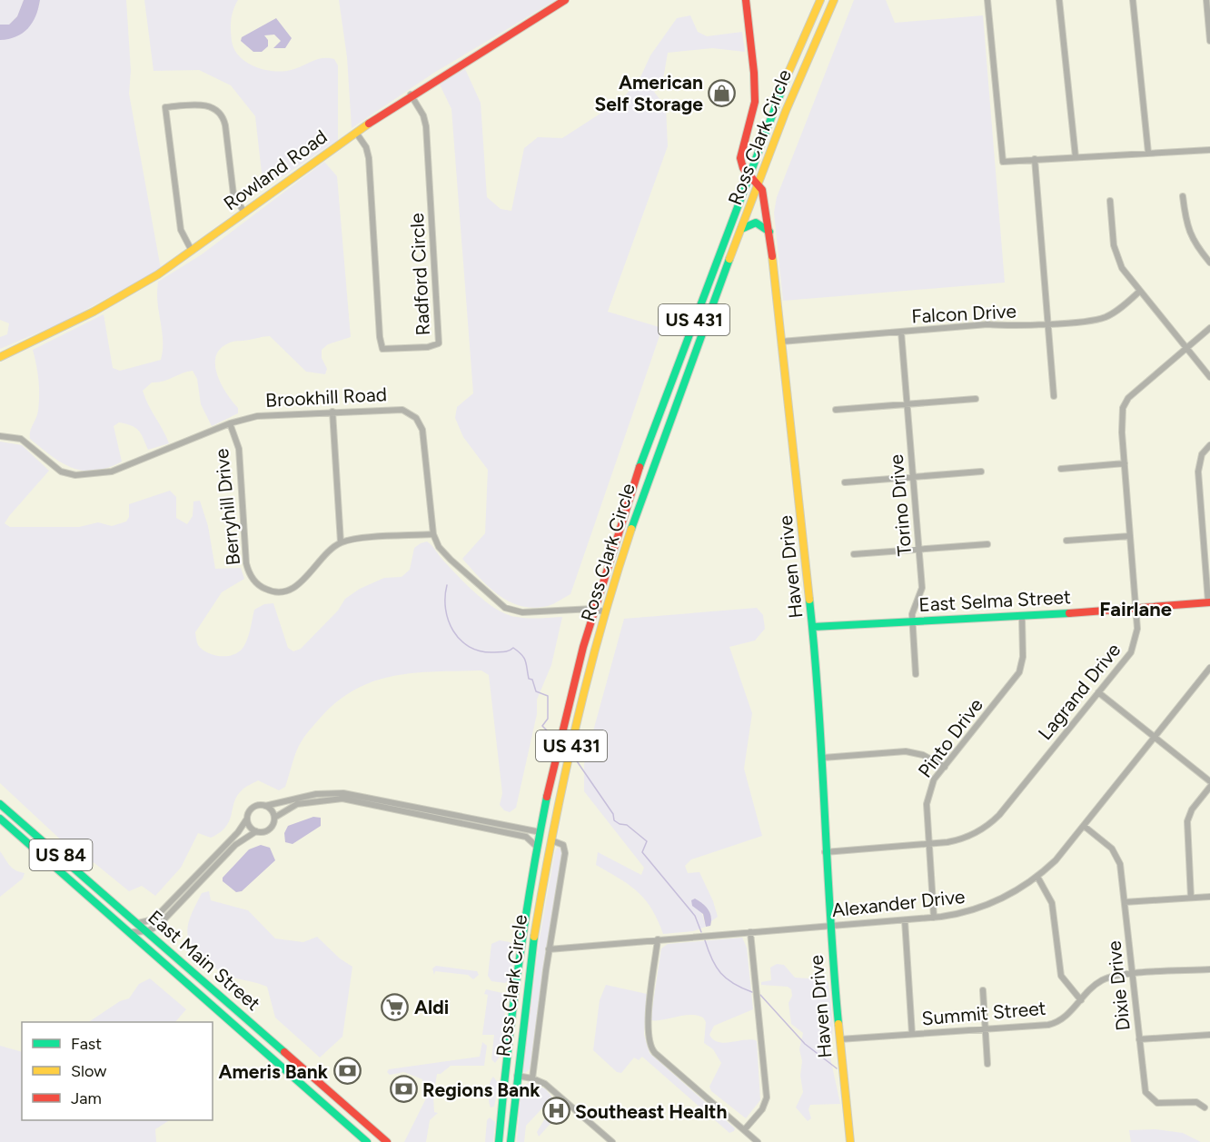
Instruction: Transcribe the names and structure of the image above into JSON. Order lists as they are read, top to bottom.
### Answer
{
  "streets": {
    "main road": [
      "Ross Clark Circle",
      "Rowland Road",
      "US 431",
      "Haven Drive",
      "East Selma Street",
      "US 84",
      "East Main Street"
    ],
    "street": [
      "Radford Circle",
      "Falcon Drive",
      "Brookhill Road",
      "Torino Drive",
      "Berryhill Drive",
      "Lagrand Drive",
      "Pinto Drive",
      "Alexander Drive",
      "Dixie Drive",
      "Summit Street"
    ]
  },
  "crossings": [
    ["Ross Clark Circle", "Brookhill Road"],
    ["Ross Clark Circle", "Haven Drive"],
    ["Rowland Road", "Radford Circle"],
    ["Falcon Drive", "Torino Drive"],
    ["Falcon Drive", "Haven Drive"],
    ["Brookhill Road", "Berryhill Drive"],
    ["Torino Drive", "East Selma Street"],
    ["Haven Drive", "East Selma Street"],
    ["Haven Drive", "Lagrand Drive"],
    ["Haven Drive", "Alexander Drive"],
    ["Haven Drive", "Summit Street"],
    ["East Selma Street", "Lagrand Drive"],
    ["East Selma Street", "Pinto Drive"],
    ["Lagrand Drive", "Pinto Drive"],
    ["Pinto Drive", "Alexander Drive"],
    ["Alexander Drive", "Dixie Drive"],
    ["Dixie Drive", "Summit Street"]
  ],
  "districts": ["Fairlane"],
  "places": {
    "shop": ["American Self Storage"],
    "supermarket": ["Aldi"],
    "bank": ["Ameris Bank", "Regions Bank"],
    "hospital": ["Southeast Health"]
  },
  "legend": ["Fast", "Slow", "Jam"]
}
